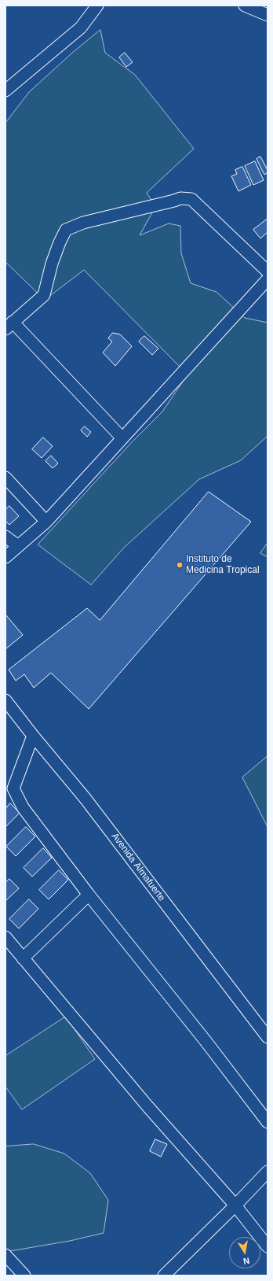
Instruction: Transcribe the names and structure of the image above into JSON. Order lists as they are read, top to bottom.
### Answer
{
  "streets": {
    "street": ["Avenida Almafuerte"]
  },
  "places": ["Instituto de Medicina Tropical"],
  "north": "bottom"
}
